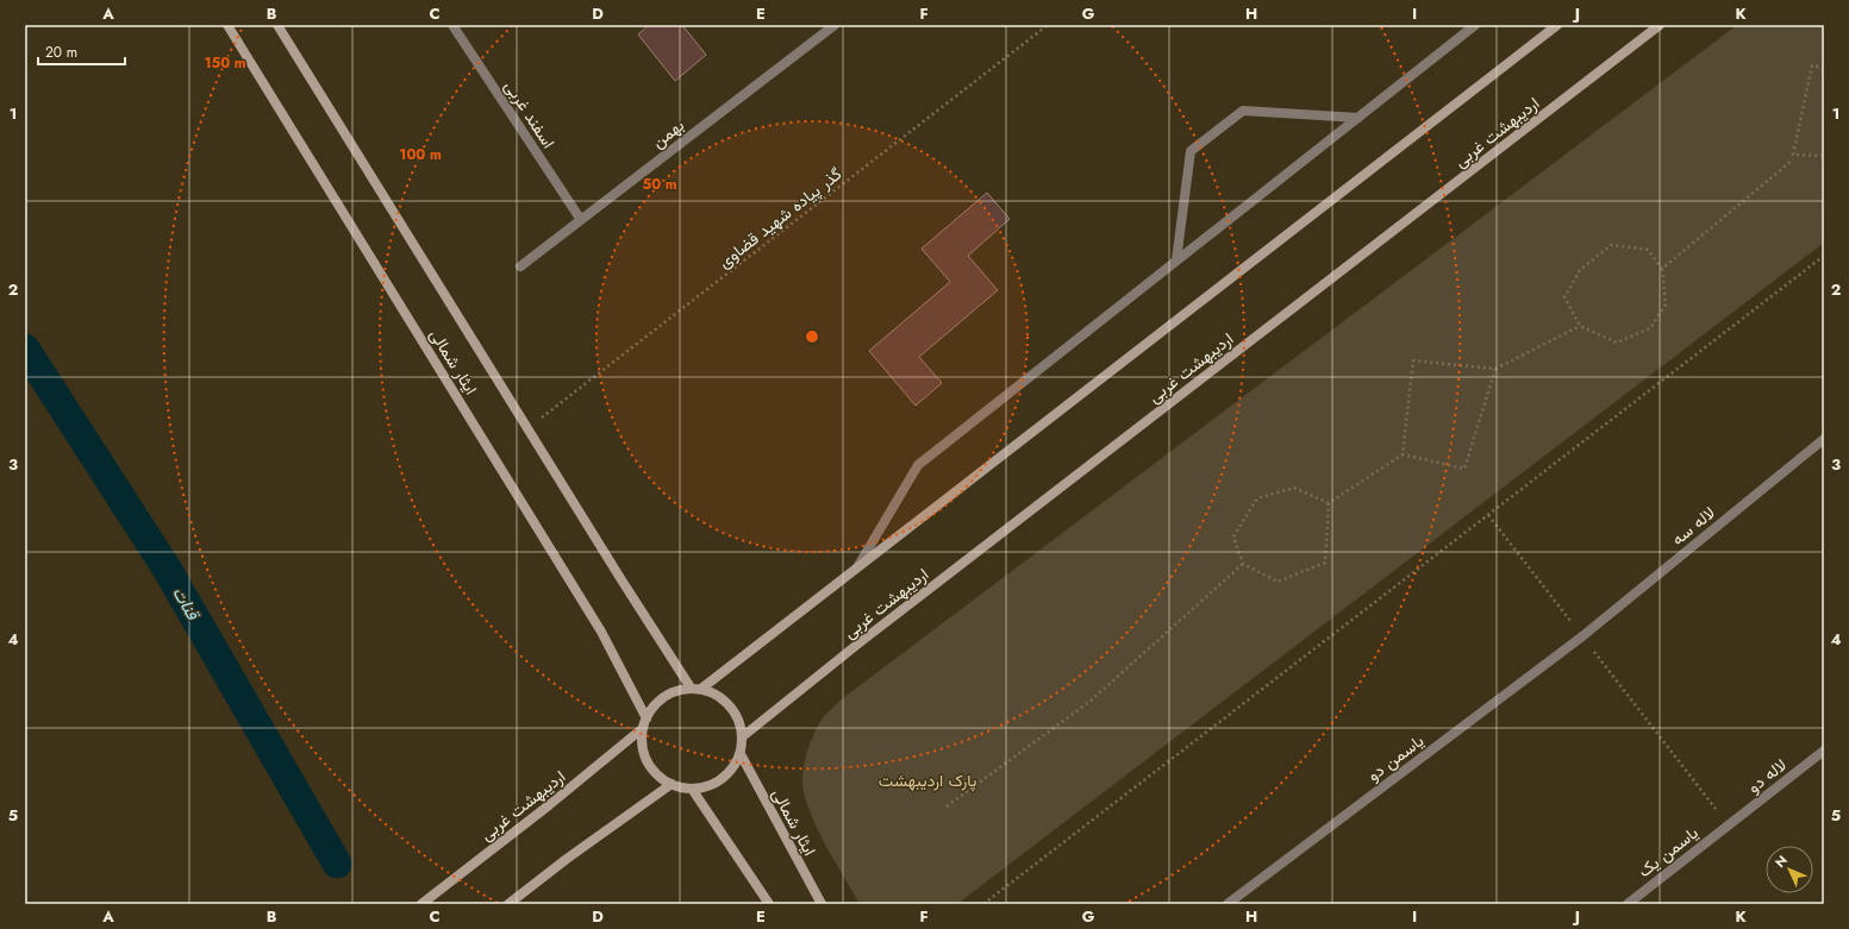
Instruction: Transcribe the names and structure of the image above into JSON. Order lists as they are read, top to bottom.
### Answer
{
  "streets": {
    "main road": ["اردیبهشت غربی", "ایثار شمالی"],
    "street": [
      "اسفند غربی",
      "بهمن",
      "لاله سه",
      "یاسمن دو",
      "لاله دو",
      "یاسمن یک"
    ],
    "path": ["گذر پیاده شهید قضاوی"]
  },
  "crossings": [
    ["اسفند غربی", "بهمن"],
    ["اردیبهشت غربی", "ایثار شمالی"],
    ["گذر پیاده شهید قضاوی", "ایثار شمالی"],
    ["لاله سه", "یاسمن دو"],
    ["لاله دو", "یاسمن یک"]
  ],
  "water": ["قنات"],
  "parks": ["پارک اردیبهشت"],
  "scale_bar": "20 m",
  "north": "top left",
  "grid": {
    "columns": [
      "A",
      "B",
      "C",
      "D",
      "E",
      "F",
      "G",
      "H",
      "I",
      "J",
      "K"
    ],
    "rows": [
      "1",
      "2",
      "3",
      "4",
      "5"
    ]
  },
  "rings": ["150 m", "100 m", "50 m"]
}
